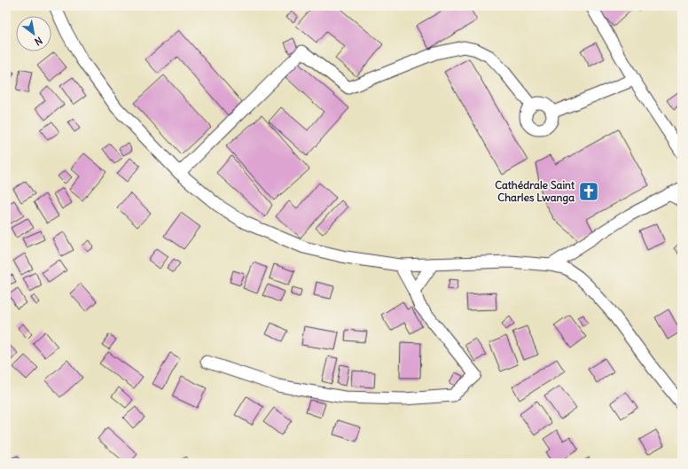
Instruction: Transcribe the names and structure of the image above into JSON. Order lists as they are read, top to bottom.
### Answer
{
  "places": {
    "church": ["Cathédrale Saint Charles Lwanga"]
  },
  "north": "bottom right"
}
